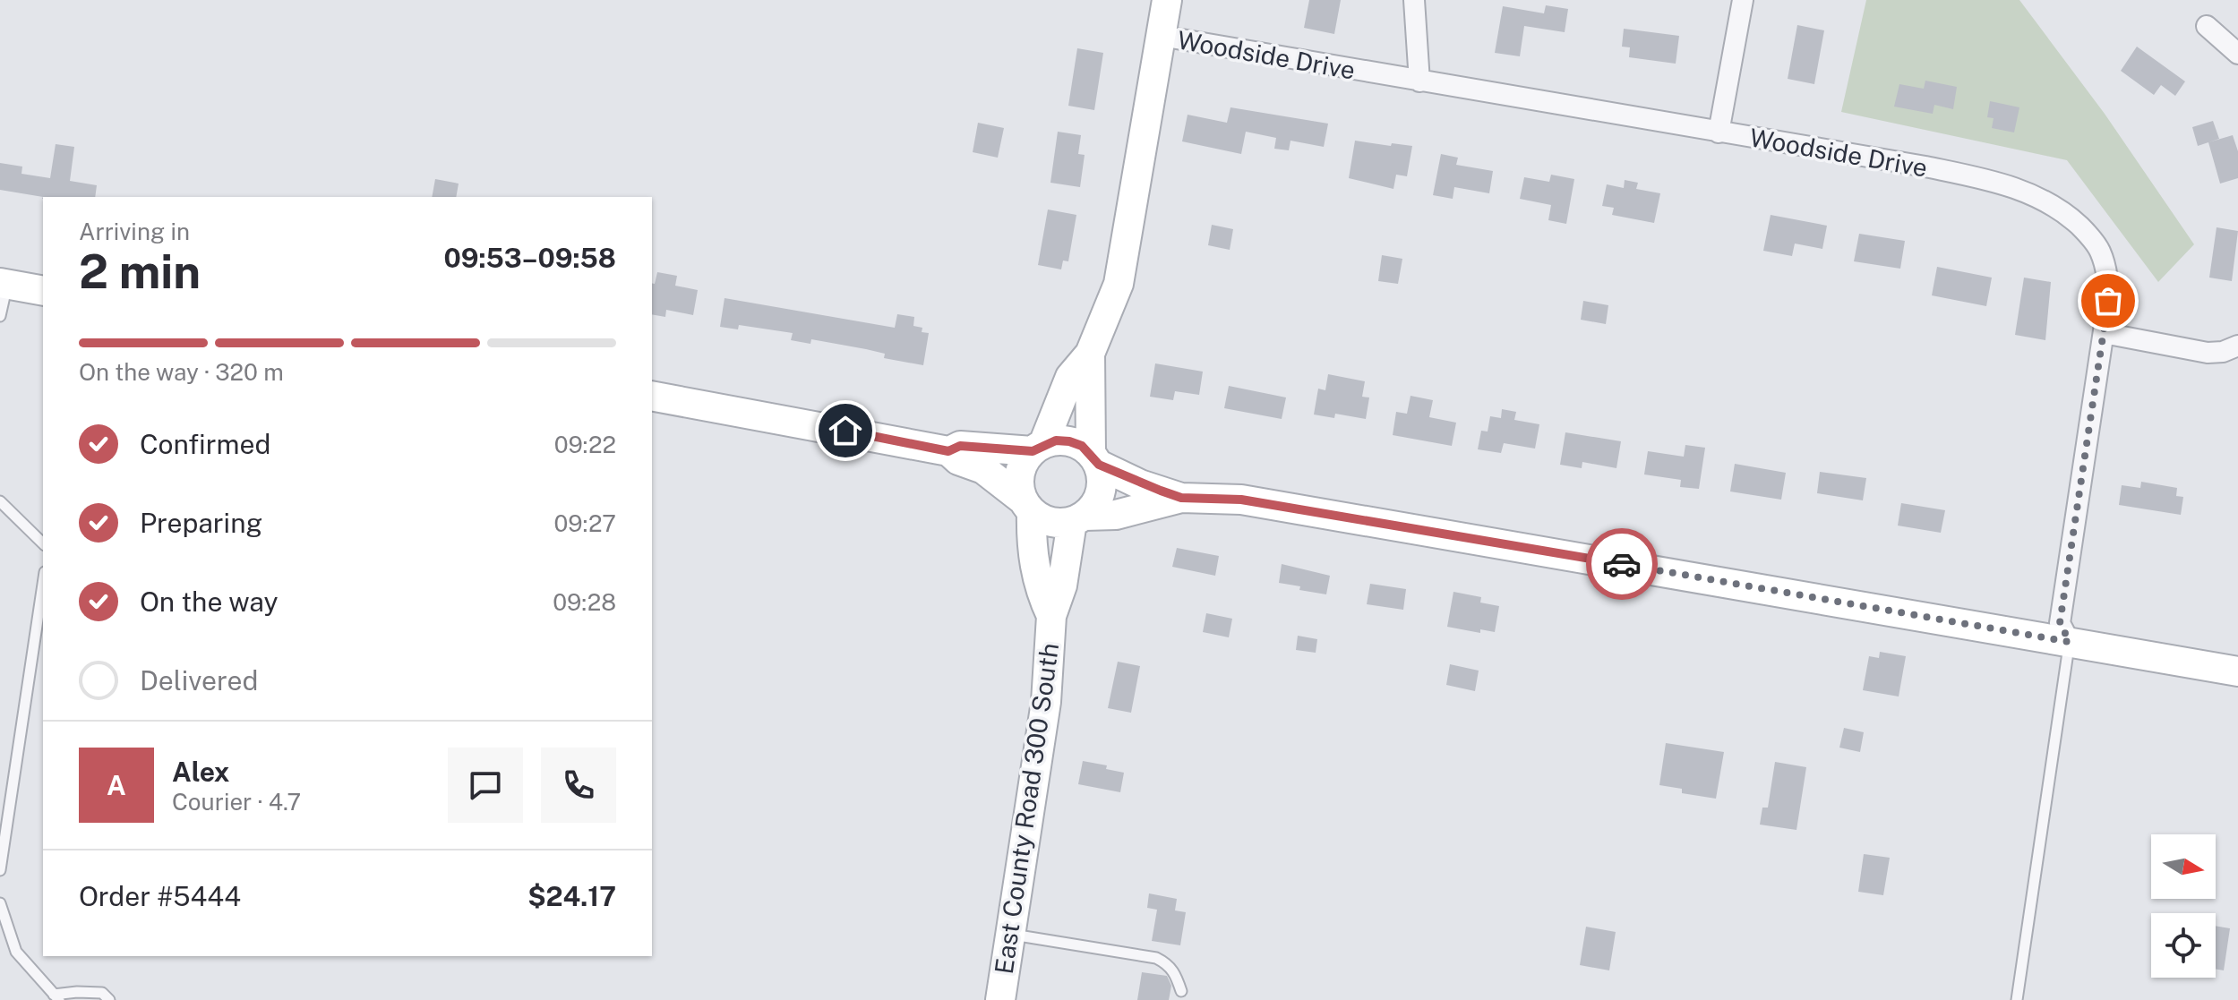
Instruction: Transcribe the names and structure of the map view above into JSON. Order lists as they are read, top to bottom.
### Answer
{
  "streets": {
    "main road": ["East County Road 300 South"],
    "street": ["Woodside Drive"]
  },
  "north": "right",
  "page": {
    "heading": ["2 min", "Arriving in", "09:53–09:58"],
    "panel": [
      "Alex",
      "Courier · 4.7",
      "Order #5444",
      "$24.17"
    ],
    "bar": "On the way · 320 m",
    "list": [
      ["Confirmed", "09:22"],
      ["Preparing", "09:27"],
      ["On the way", "09:28"],
      "Delivered"
    ],
    "round": "A"
  }
}
